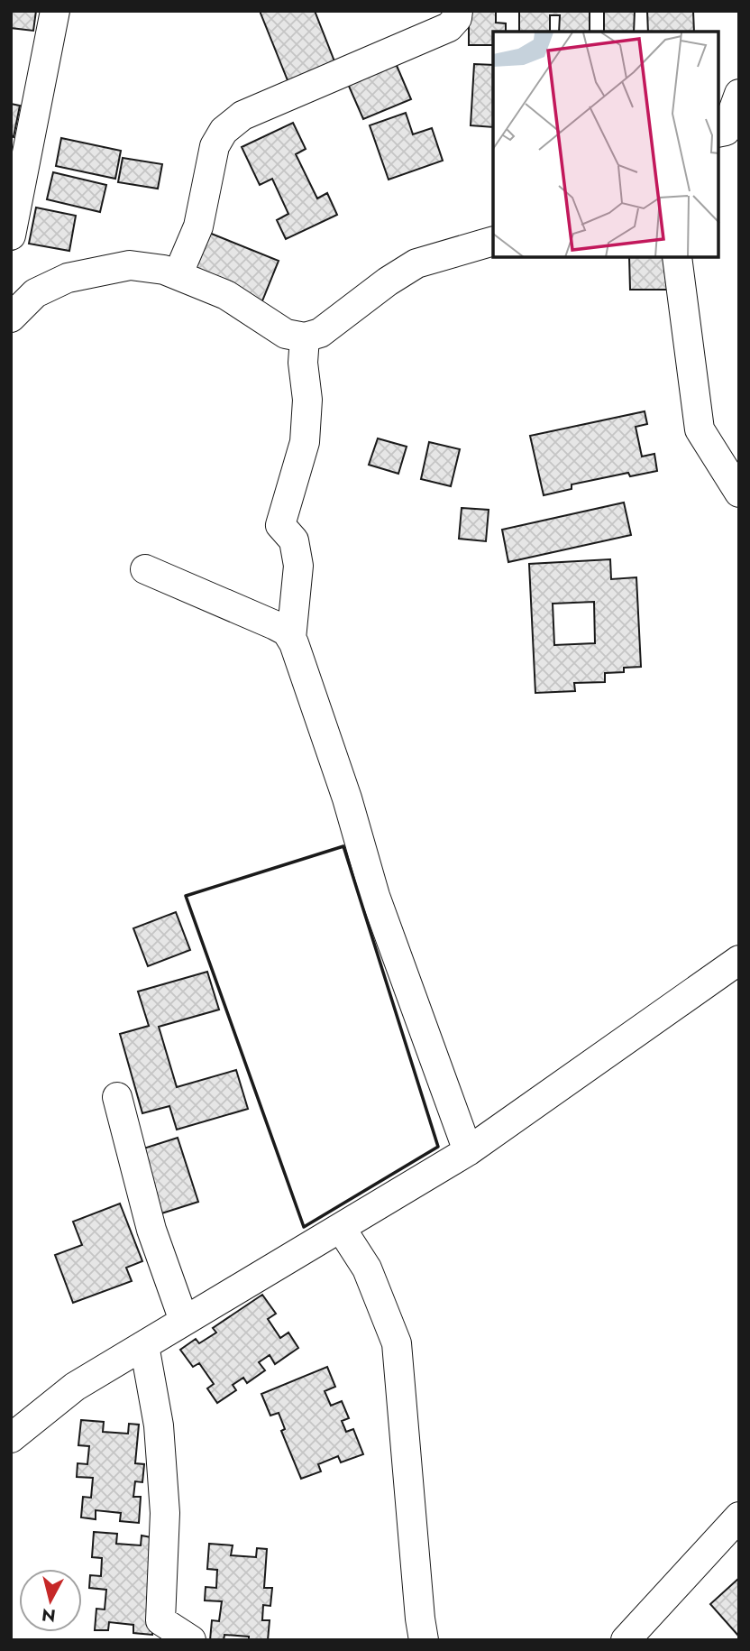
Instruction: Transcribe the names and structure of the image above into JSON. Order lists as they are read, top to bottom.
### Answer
{
  "north": "bottom"
}
